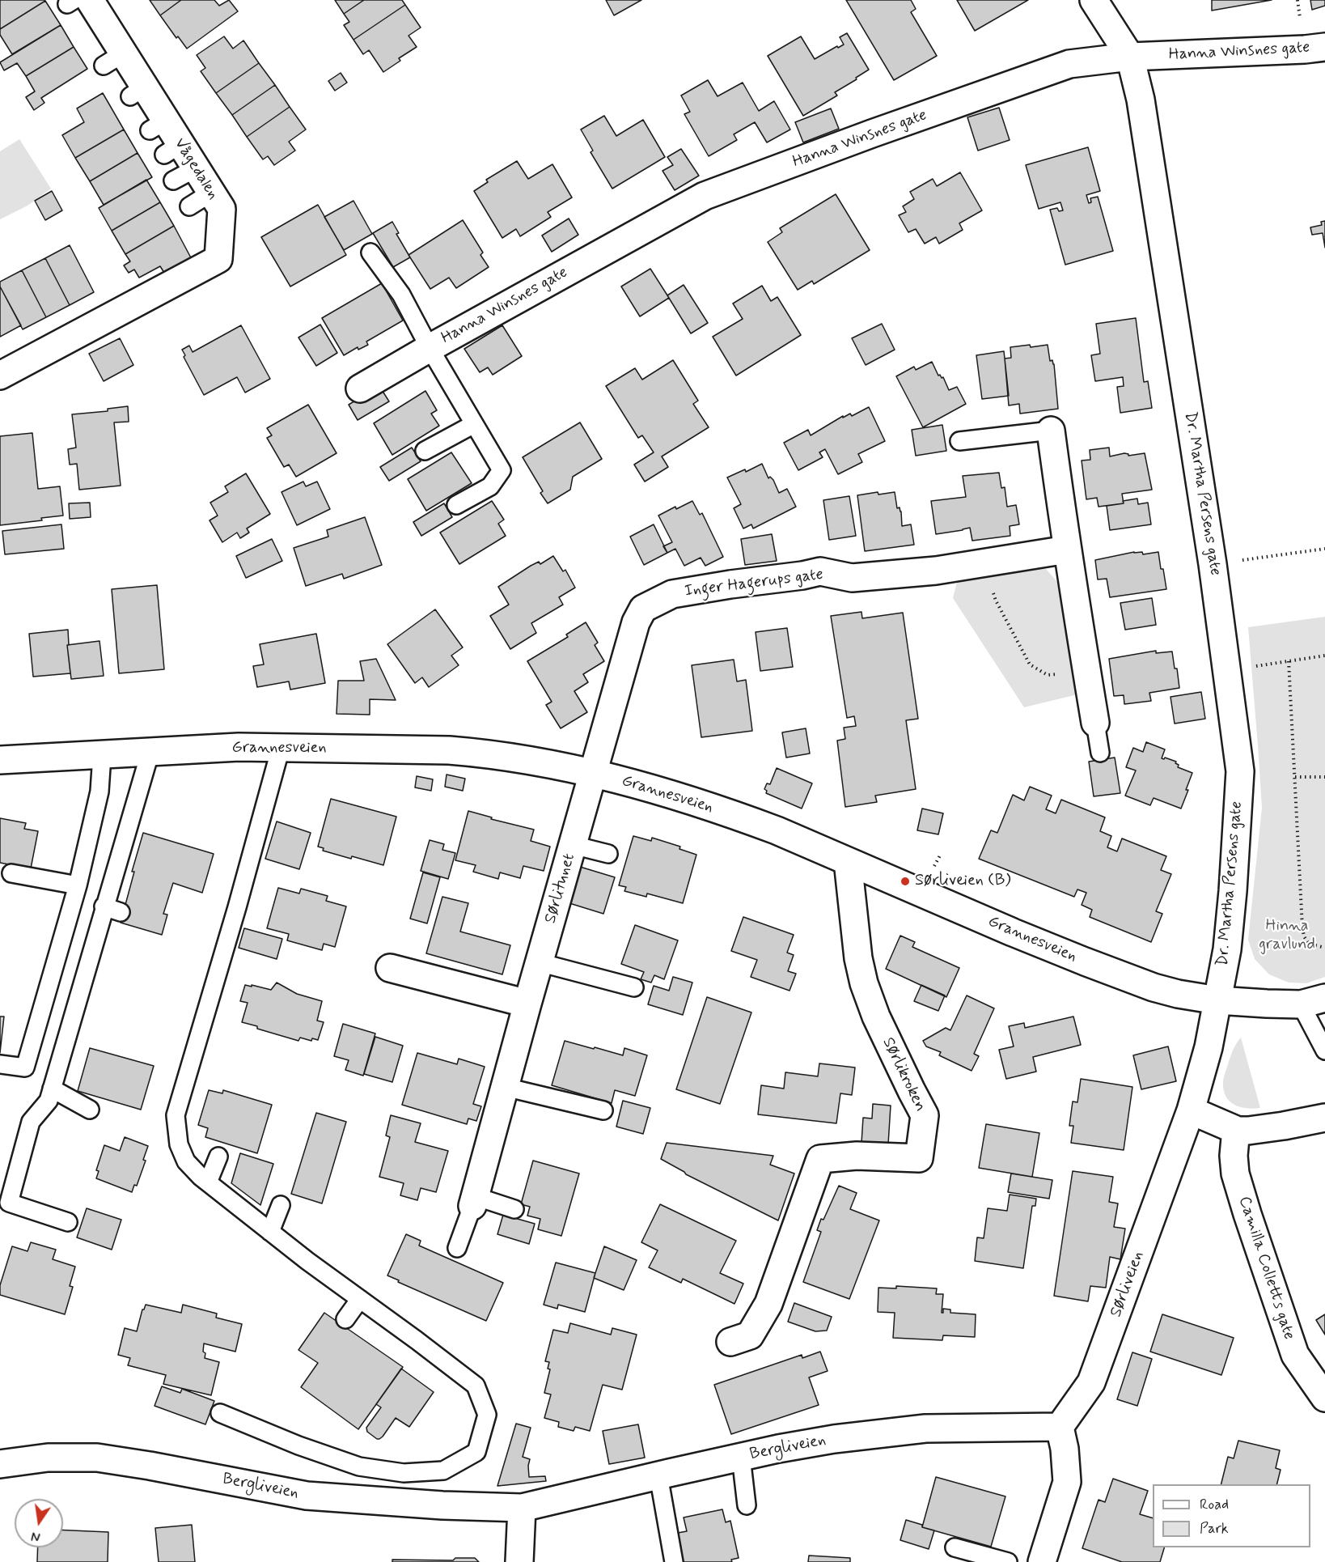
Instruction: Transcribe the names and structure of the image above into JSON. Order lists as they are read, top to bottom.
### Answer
{
  "streets": {
    "street": [
      "Hanna Winsnes gate",
      "Vågedalen",
      "Dr. Martha Persens gate",
      "Inger Hagerups gate",
      "Grannesveien",
      "Sørlitunet",
      "Sørlikroken",
      "Camilla Colletts gate",
      "Sørliveien",
      "Bergliveien"
    ]
  },
  "crossings": [
    ["Hanna Winsnes gate", "Dr. Martha Persens gate"],
    ["Dr. Martha Persens gate", "Grannesveien"],
    ["Dr. Martha Persens gate", "Sørliveien"],
    ["Inger Hagerups gate", "Grannesveien"],
    ["Inger Hagerups gate", "Sørlitunet"],
    ["Grannesveien", "Sørlitunet"],
    ["Grannesveien", "Sørlikroken"],
    ["Grannesveien", "Sørliveien"],
    ["Sørliveien", "Bergliveien"]
  ],
  "parks": ["Hinna gravlund"],
  "places": ["Sørliveien (B)"],
  "legend": ["Road", "Park"],
  "north": "bottom"
}
